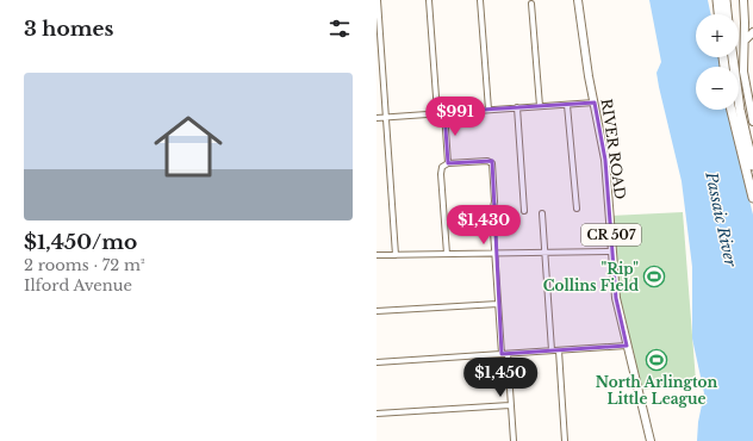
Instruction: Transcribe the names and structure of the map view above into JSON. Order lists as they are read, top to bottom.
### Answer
{
  "streets": {
    "main road": ["RIVER ROAD", "CR 507"]
  },
  "water": ["Passaic River"],
  "places": {
    "sports": ["\"Rip\" Collins Field", "North Arlington Little League"]
  },
  "page": {
    "heading": "3 homes",
    "map_buttons": ["+", "−"],
    "list": [
      {
        "name": "$1,450/mo",
        "note": "2 rooms · 72 m² · Ilford Avenue"
      }
    ],
    "price": ["$991", "$1,430", "$1,450"]
  }
}
